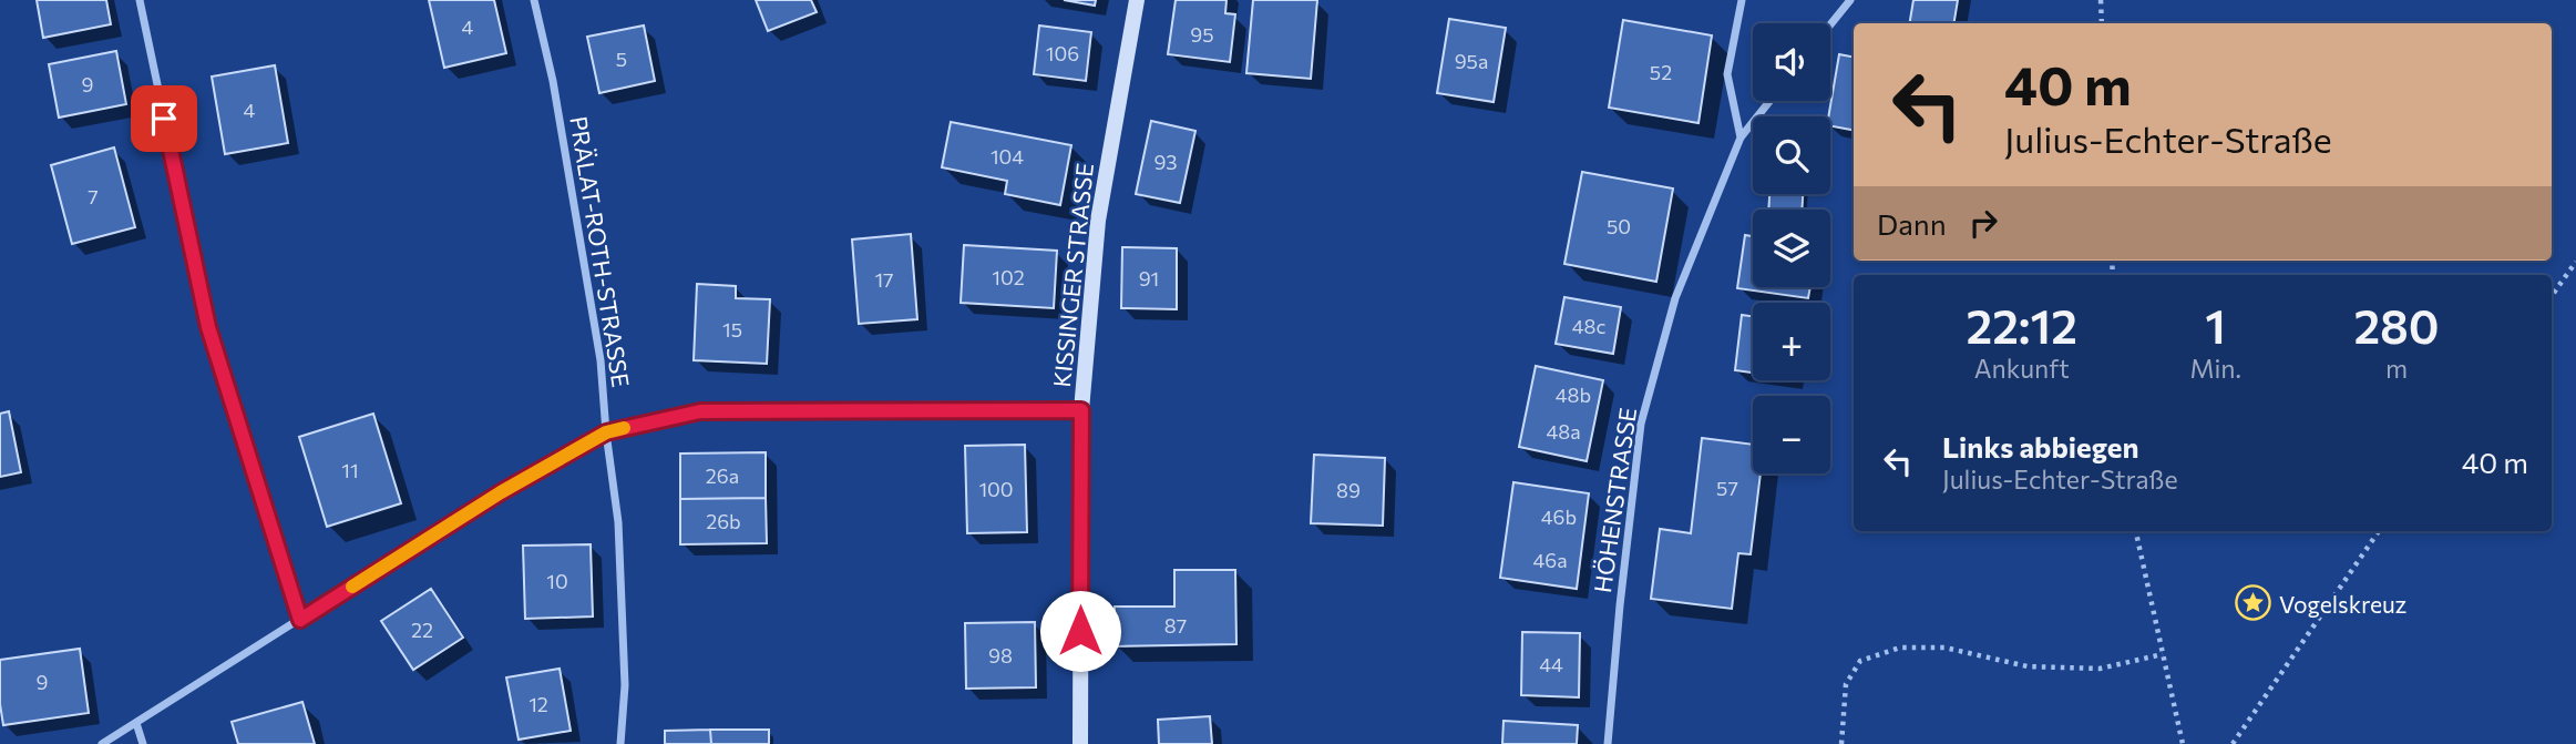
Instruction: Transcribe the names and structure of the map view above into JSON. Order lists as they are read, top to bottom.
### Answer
{
  "streets": {
    "street": ["PRÄLAT-ROTH-STRASSE", "KISSINGER STRASSE", "HÖHENSTRASSE"]
  },
  "places": {
    "place": ["Vogelskreuz"]
  },
  "house_numbers": [
    "4",
    "95",
    "106",
    "5",
    "95a",
    "52",
    "9",
    "4",
    "104",
    "93",
    "7",
    "50",
    "102",
    "91",
    "17",
    "48c",
    "15",
    "48b",
    "48a",
    "11",
    "26a",
    "57",
    "100",
    "89",
    "46b",
    "26b",
    "46a",
    "10",
    "87",
    "22",
    "98",
    "44",
    "9",
    "12"
  ],
  "page": {
    "map_buttons": ["+", "−"],
    "turn": ["40 m", "Julius-Echter-Straße"],
    "then": "Dann",
    "eta": [
      "22:12",
      "Ankunft",
      "1",
      "Min.",
      "280",
      "m"
    ],
    "list": [
      {
        "name": "Links abbiegen",
        "note": "Julius-Echter-Straße",
        "value": "40 m"
      }
    ]
  }
}
